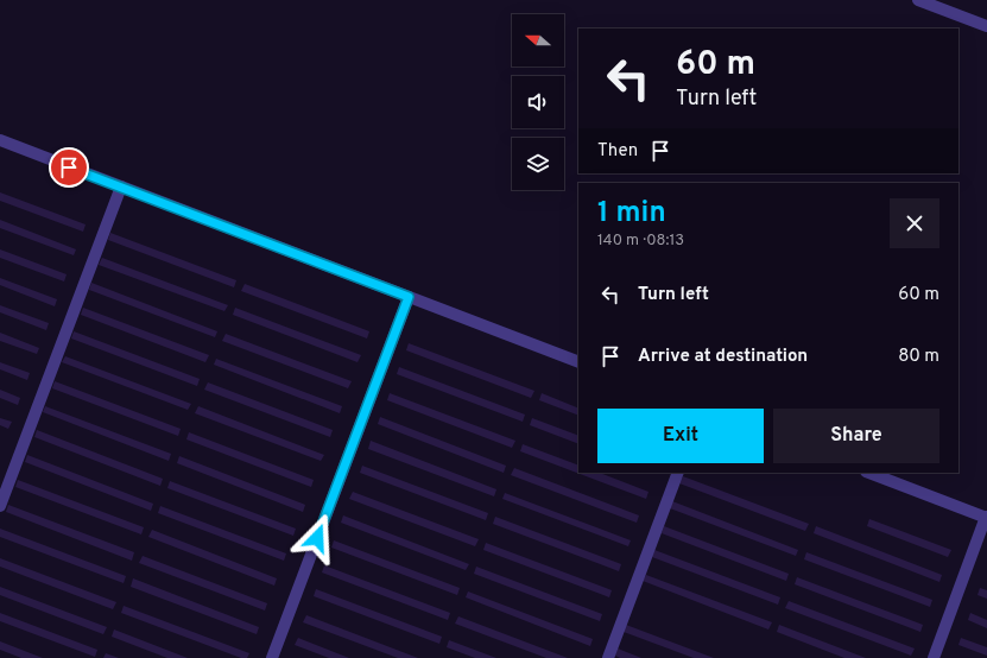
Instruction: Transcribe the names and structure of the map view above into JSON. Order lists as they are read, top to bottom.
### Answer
{
  "north": "left",
  "page": {
    "turn": ["60 m", "Turn left"],
    "then": "Then",
    "heading": ["1 min", "140 m · 08:13"],
    "list": [
      {
        "name": "Turn left",
        "value": "60 m"
      },
      {
        "name": "Arrive at destination",
        "value": "80 m"
      }
    ],
    "buttons": ["Exit", "Share"]
  }
}
